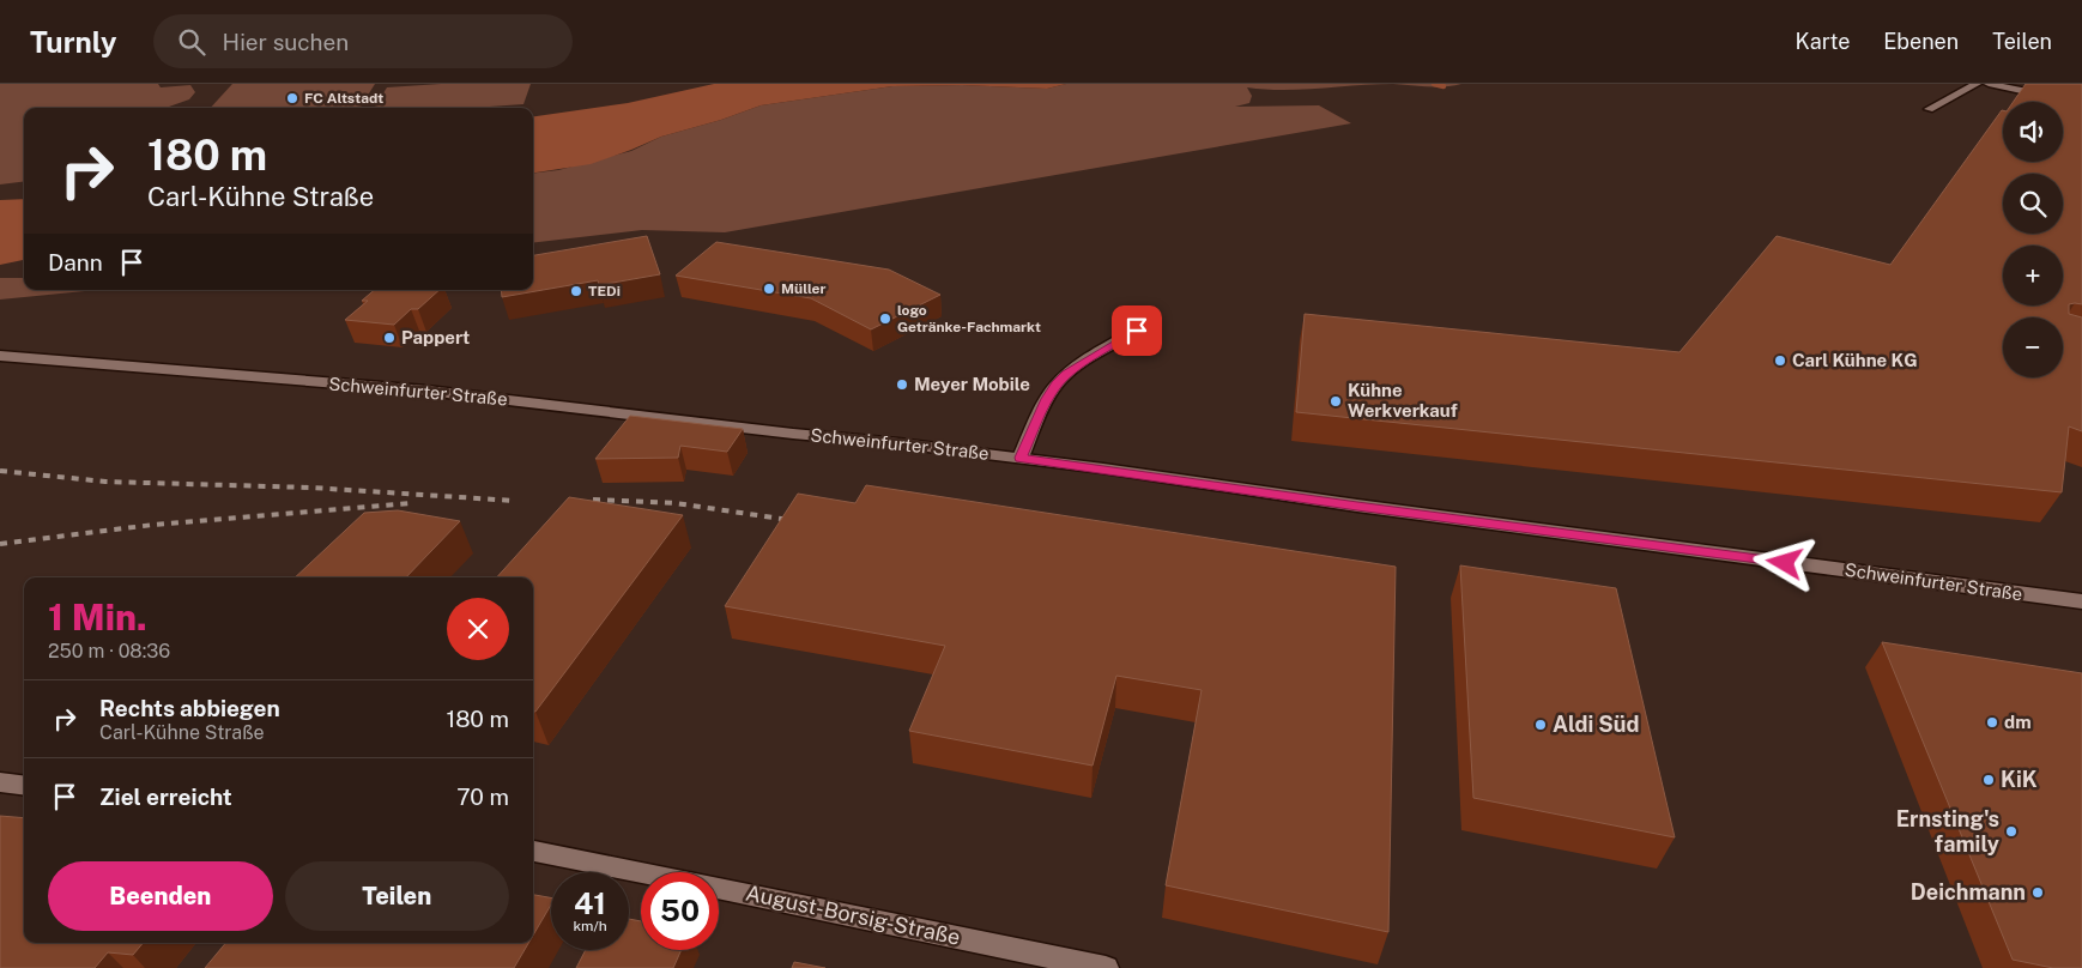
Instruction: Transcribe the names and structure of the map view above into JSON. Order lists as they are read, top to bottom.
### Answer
{
  "streets": {
    "main road": ["Schweinfurter Straße", "August-Borsig-Straße"]
  },
  "places": [
    "FC Altstadt",
    "Müller",
    "TEDi",
    "logo Getränke-Fachmarkt",
    "Pappert",
    "Carl Kühne KG",
    "Meyer Mobile",
    "Kühne Werkverkauf",
    "dm",
    "Aldi Süd",
    "KiK",
    "Ernsting's family",
    "Deichmann"
  ],
  "page": {
    "header": "Turnly",
    "search": "Hier suchen",
    "nav": ["Karte", "Ebenen", "Teilen"],
    "map_buttons": ["+", "−"],
    "turn": ["180 m", "Carl-Kühne Straße"],
    "then": "Dann",
    "heading": ["1 Min.", "250 m · 08:36"],
    "list": [
      {
        "name": "Rechts abbiegen",
        "note": "Carl-Kühne Straße",
        "value": "180 m"
      },
      {
        "name": "Ziel erreicht",
        "value": "70 m"
      }
    ],
    "buttons": ["Beenden", "Teilen"],
    "speed": "41 km/h",
    "limit": "50"
  }
}
